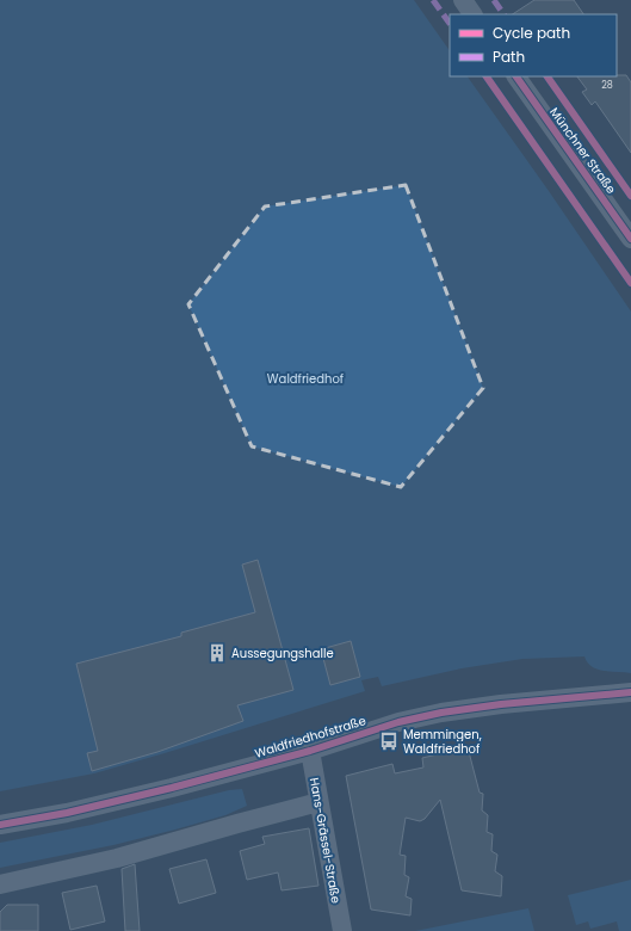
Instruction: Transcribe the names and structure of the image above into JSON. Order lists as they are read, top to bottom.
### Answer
{
  "streets": {
    "street": ["Münchner Straße", "Waldfriedhofstraße", "Hans-Grässel-Straße"]
  },
  "crossings": [
    ["Waldfriedhofstraße", "Hans-Grässel-Straße"]
  ],
  "parks": ["Waldfriedhof"],
  "places": {
    "building": ["Aussegungshalle"],
    "bus stop": ["Memmingen, Waldfriedhof"]
  },
  "house_numbers": ["28"],
  "legend": ["Cycle path", "Path"]
}
